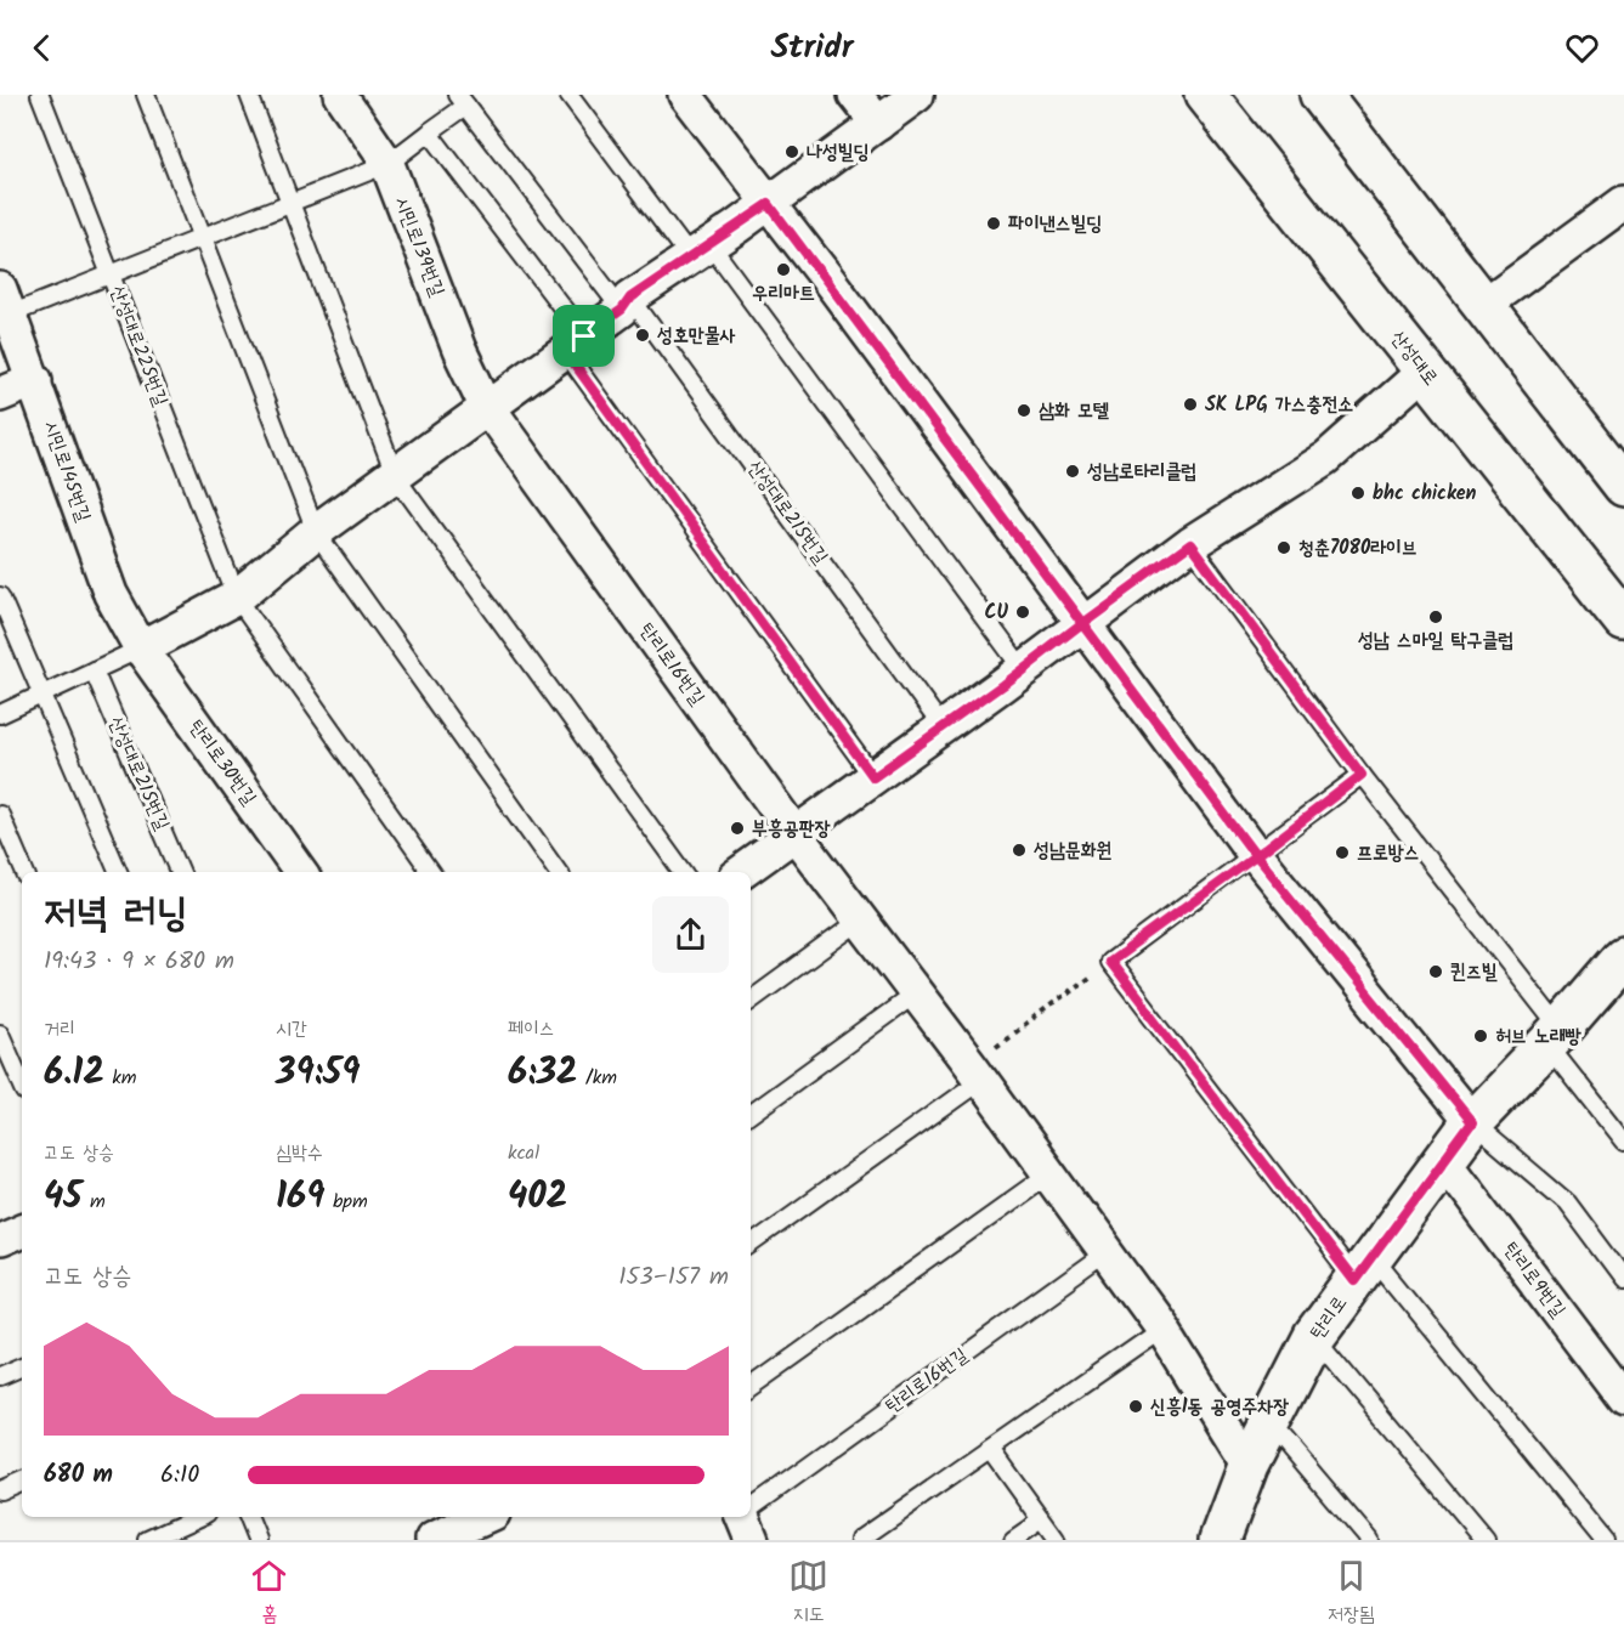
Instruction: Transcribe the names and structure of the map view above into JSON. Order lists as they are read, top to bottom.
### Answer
{
  "streets": {
    "main road": ["산성대로", "탄리로"],
    "street": [
      "시민로139번길",
      "시민로145번길",
      "탄리로16번길",
      "탄리로30번길",
      "탄리로9번길"
    ],
    "lane": ["산성대로225번길", "산성대로215번길"]
  },
  "crossings": [
    ["시민로139번길", "탄리로16번길"],
    ["시민로145번길", "탄리로30번길"],
    ["탄리로16번길", "탄리로"],
    ["탄리로9번길", "탄리로"]
  ],
  "places": [
    "나성빌딩",
    "파이낸스빌딩",
    "우리마트",
    "성호만물사",
    "SK LPG 가스충전소",
    "삼화 모텔",
    "성남로타리클럽",
    "bhc chicken",
    "청춘7080라이브",
    "CU",
    "성남 스마일 탁구클럽",
    "부흥공판장",
    "성남문화원",
    "프로방스",
    "퀸즈빌",
    "허브 노래빵",
    "신흥1동 공영주차장"
  ],
  "page": {
    "header": "Stridr",
    "heading": ["저녁 러닝", "19:43 · 9 × 680 m"],
    "stats": [
      ["거리", "6.12 km"],
      ["시간", "39:59"],
      ["페이스", "6:32 /km"],
      ["고도 상승", "45 m"],
      ["심박수", "169 bpm"],
      ["kcal", "402"]
    ],
    "chart": ["고도 상승", "153–157 m"],
    "list": [
      {
        "name": "680 m",
        "note": "6:10"
      }
    ],
    "tabs": ["홈", "지도", "저장됨"]
  }
}
